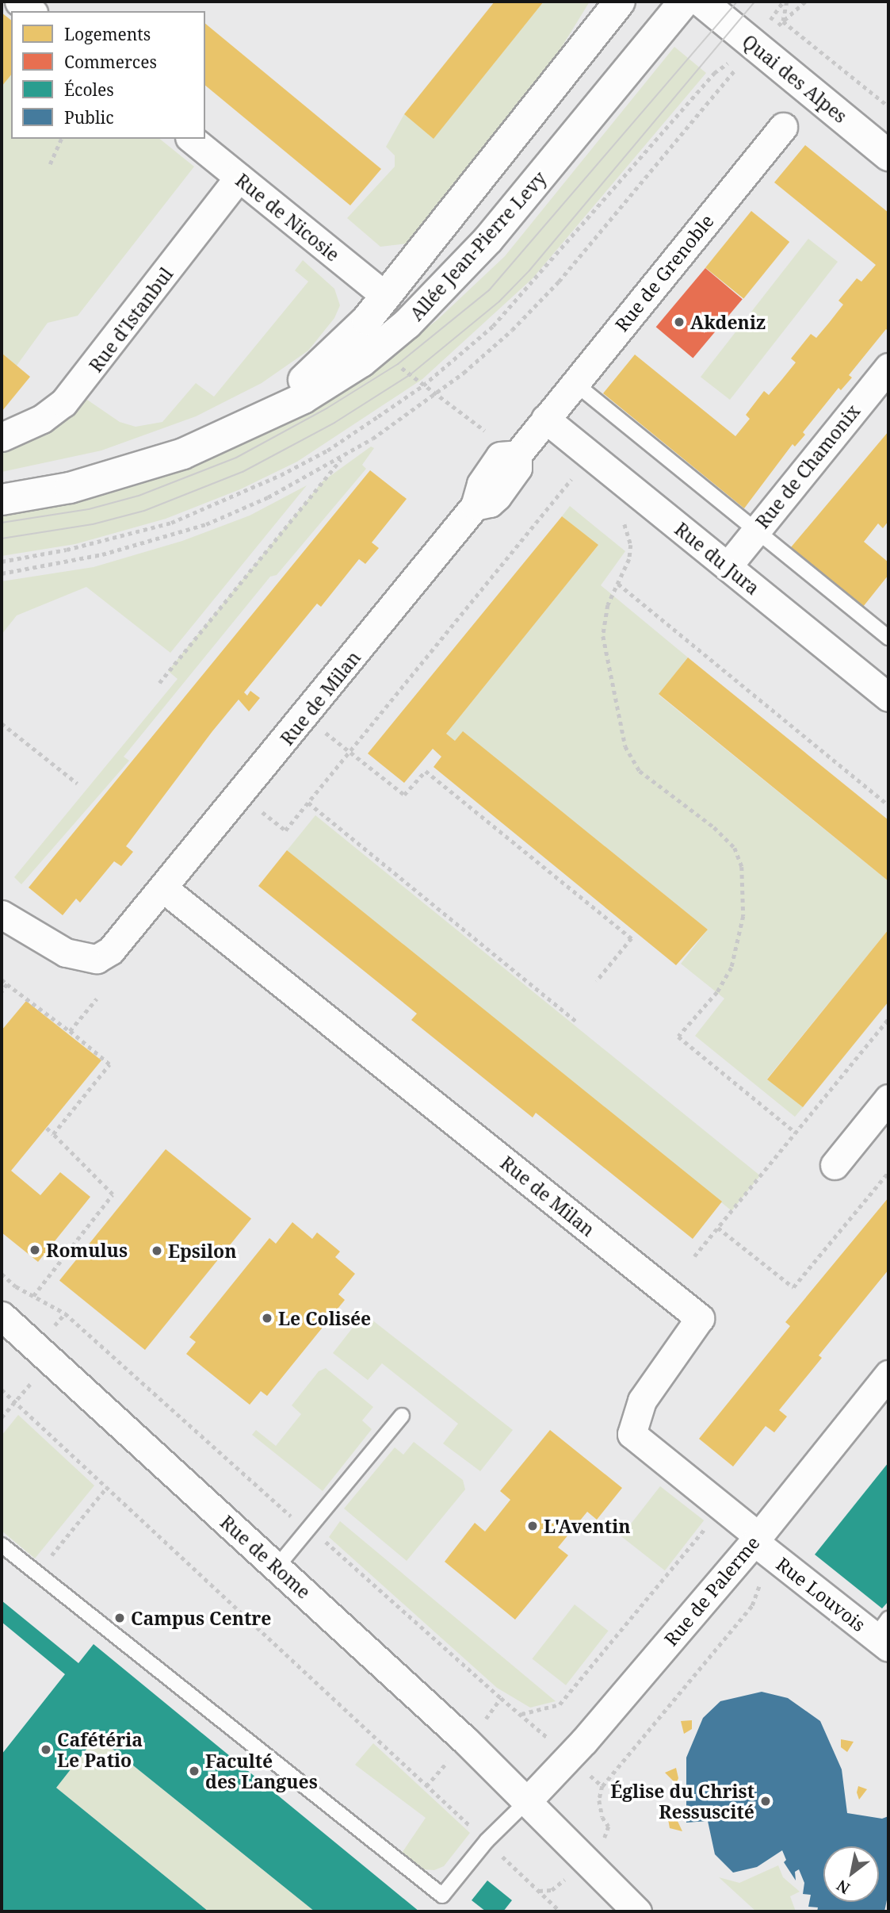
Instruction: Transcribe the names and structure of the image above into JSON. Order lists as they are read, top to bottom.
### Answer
{
  "streets": {
    "street": [
      "Quai des Alpes",
      "Rue de Nicosie",
      "Allée Jean-Pierre Levy",
      "Rue de Grenoble",
      "Rue d'Istanbul",
      "Rue de Chamonix",
      "Rue du Jura",
      "Rue de Milan",
      "Rue de Rome",
      "Rue de Palerme",
      "Rue Louvois"
    ]
  },
  "crossings": [
    ["Rue de Nicosie", "Allée Jean-Pierre Levy"],
    ["Rue de Nicosie", "Rue d'Istanbul"],
    ["Rue de Grenoble", "Rue du Jura"],
    ["Rue de Grenoble", "Rue de Milan"],
    ["Rue de Chamonix", "Rue du Jura"],
    ["Rue du Jura", "Rue de Milan"],
    ["Rue de Milan", "Rue de Palerme"],
    ["Rue de Milan", "Rue Louvois"],
    ["Rue de Rome", "Rue de Palerme"],
    ["Rue de Palerme", "Rue Louvois"]
  ],
  "places": [
    "Akdeniz",
    "Romulus",
    "Epsilon",
    "Le Colisée",
    "L'Aventin",
    "Campus Centre",
    "Cafétéria Le Patio",
    "Faculté des Langues",
    "Église du Christ Ressuscité"
  ],
  "legend": [
    "Logements",
    "Commerces",
    "Écoles",
    "Public"
  ],
  "north": "bottom left"
}
